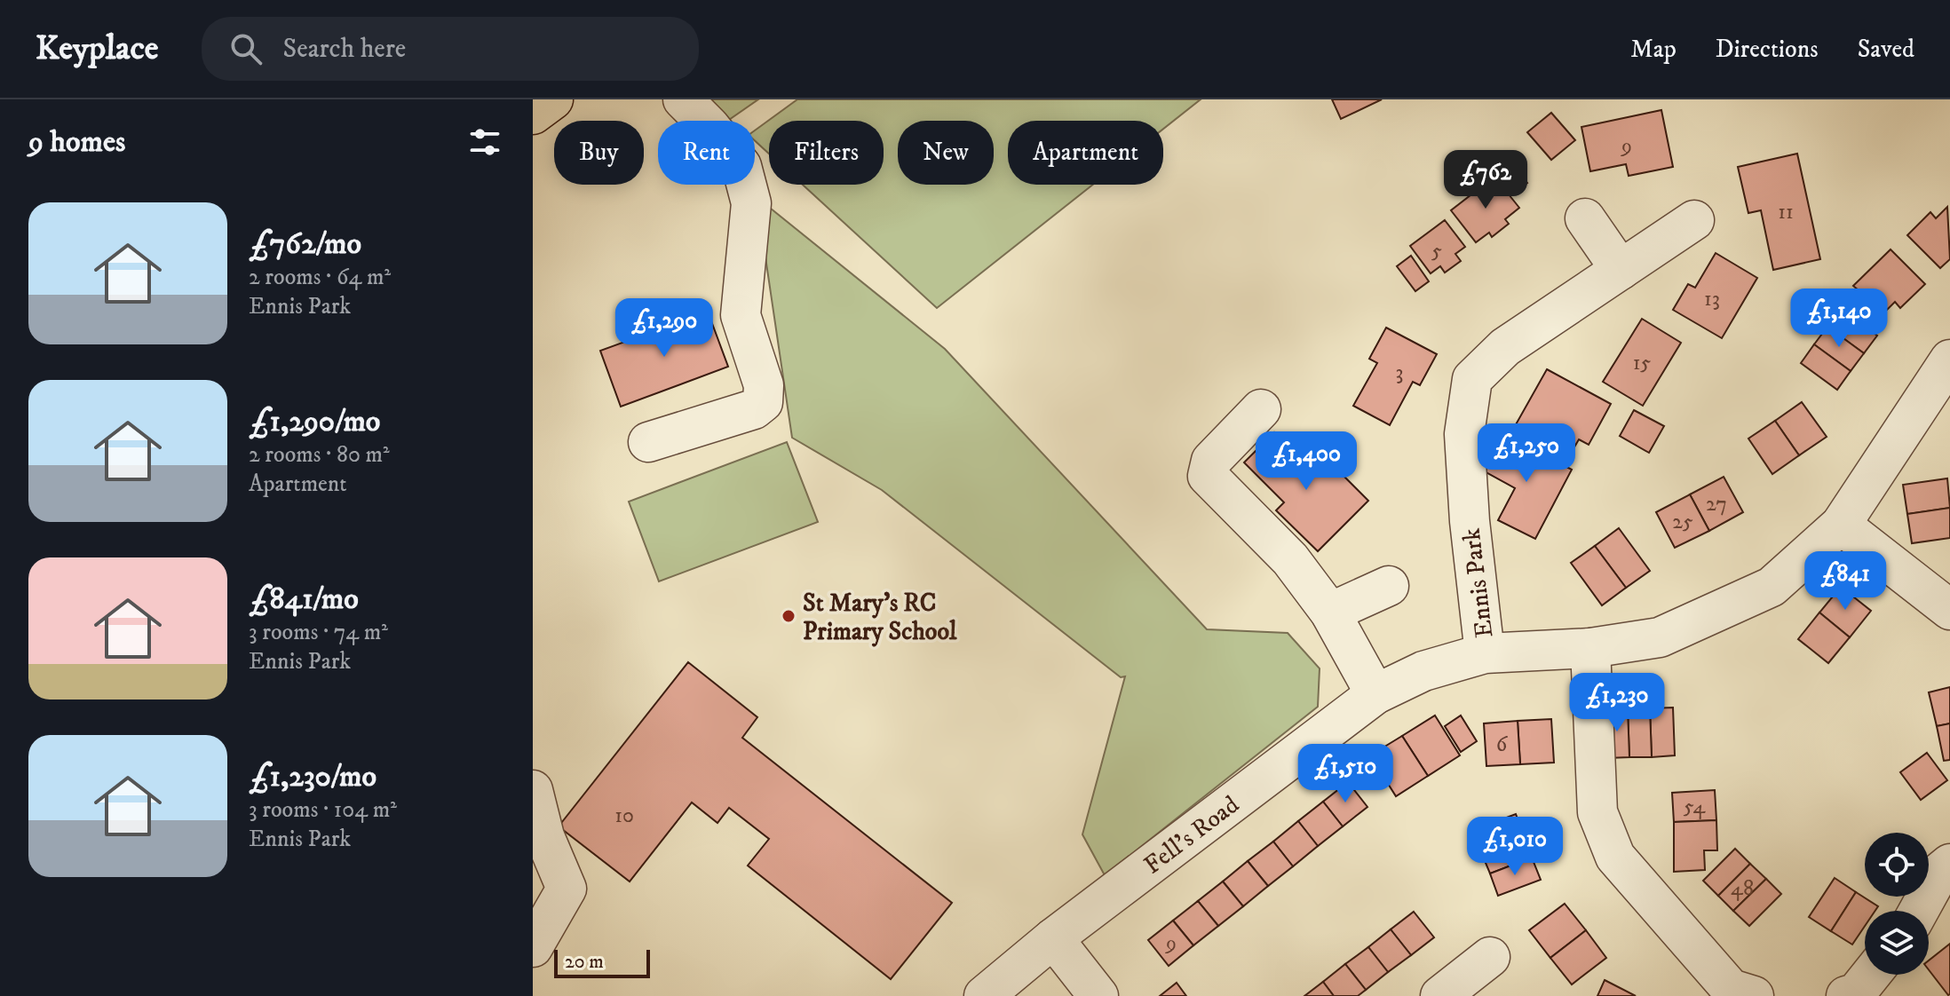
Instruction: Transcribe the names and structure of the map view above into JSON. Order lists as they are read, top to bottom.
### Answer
{
  "streets": {
    "street": ["Ennis Park", "Fell's Road"]
  },
  "crossings": [
    ["Ennis Park", "Fell's Road"]
  ],
  "places": ["St Mary's RC Primary School"],
  "house_numbers": [
    "9",
    "11",
    "5",
    "13",
    "15",
    "3",
    "27",
    "25",
    "6",
    "54",
    "10",
    "48",
    "9"
  ],
  "scale_bar": "20 m",
  "page": {
    "header": "Keyplace",
    "search": "Search here",
    "nav": ["Map", "Directions", "Saved"],
    "heading": "9 homes",
    "chip": [
      "Buy",
      "Rent",
      "Filters",
      "New",
      "Apartment"
    ],
    "price": [
      "£762",
      "£1,140",
      "£1,290",
      "£1,250",
      "£1,400",
      "£841",
      "£1,230",
      "£1,510",
      "£1,010"
    ],
    "list": [
      {
        "name": "£762/mo",
        "note": "2 rooms · 64 m² · Ennis Park"
      },
      {
        "name": "£1,290/mo",
        "note": "2 rooms · 80 m² · Apartment"
      },
      {
        "name": "£841/mo",
        "note": "3 rooms · 74 m² · Ennis Park"
      },
      {
        "name": "£1,230/mo",
        "note": "3 rooms · 104 m² · Ennis Park"
      }
    ],
    "scale": "20 m"
  }
}
